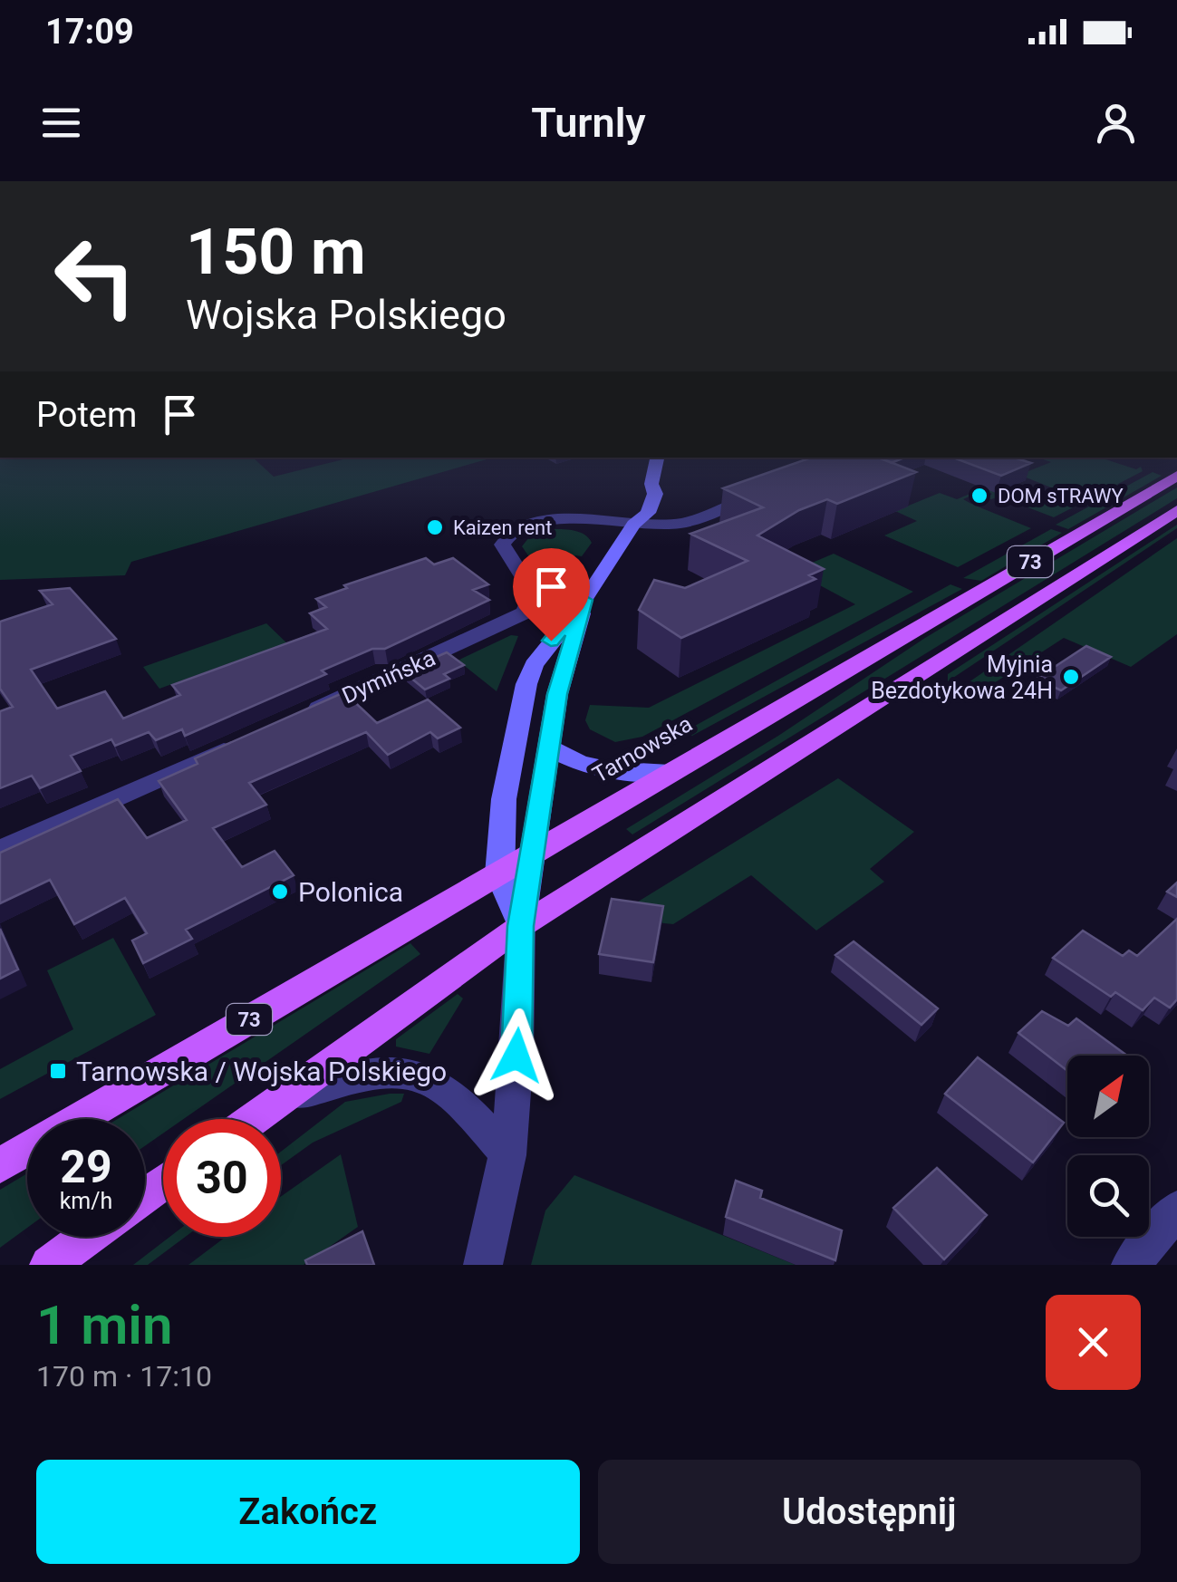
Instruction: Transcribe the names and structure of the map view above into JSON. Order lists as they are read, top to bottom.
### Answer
{
  "streets": {
    "main road": ["73", "Tarnowska"],
    "street": ["Dymińska"]
  },
  "places": {
    "other": [
      "DOM sTRAWY",
      "Kaizen rent",
      "Myjnia Bezdotykowa 24H",
      "Polonica"
    ],
    "transit": ["Tarnowska / Wojska Polskiego"]
  },
  "north": "top right",
  "page": {
    "status": "17:09",
    "header": "Turnly",
    "turn": ["150 m", "Wojska Polskiego"],
    "then": "Potem",
    "speed": "29 km/h",
    "limit": "30",
    "heading": ["1 min", "170 m · 17:10"],
    "buttons": ["Zakończ", "Udostępnij"]
  }
}
